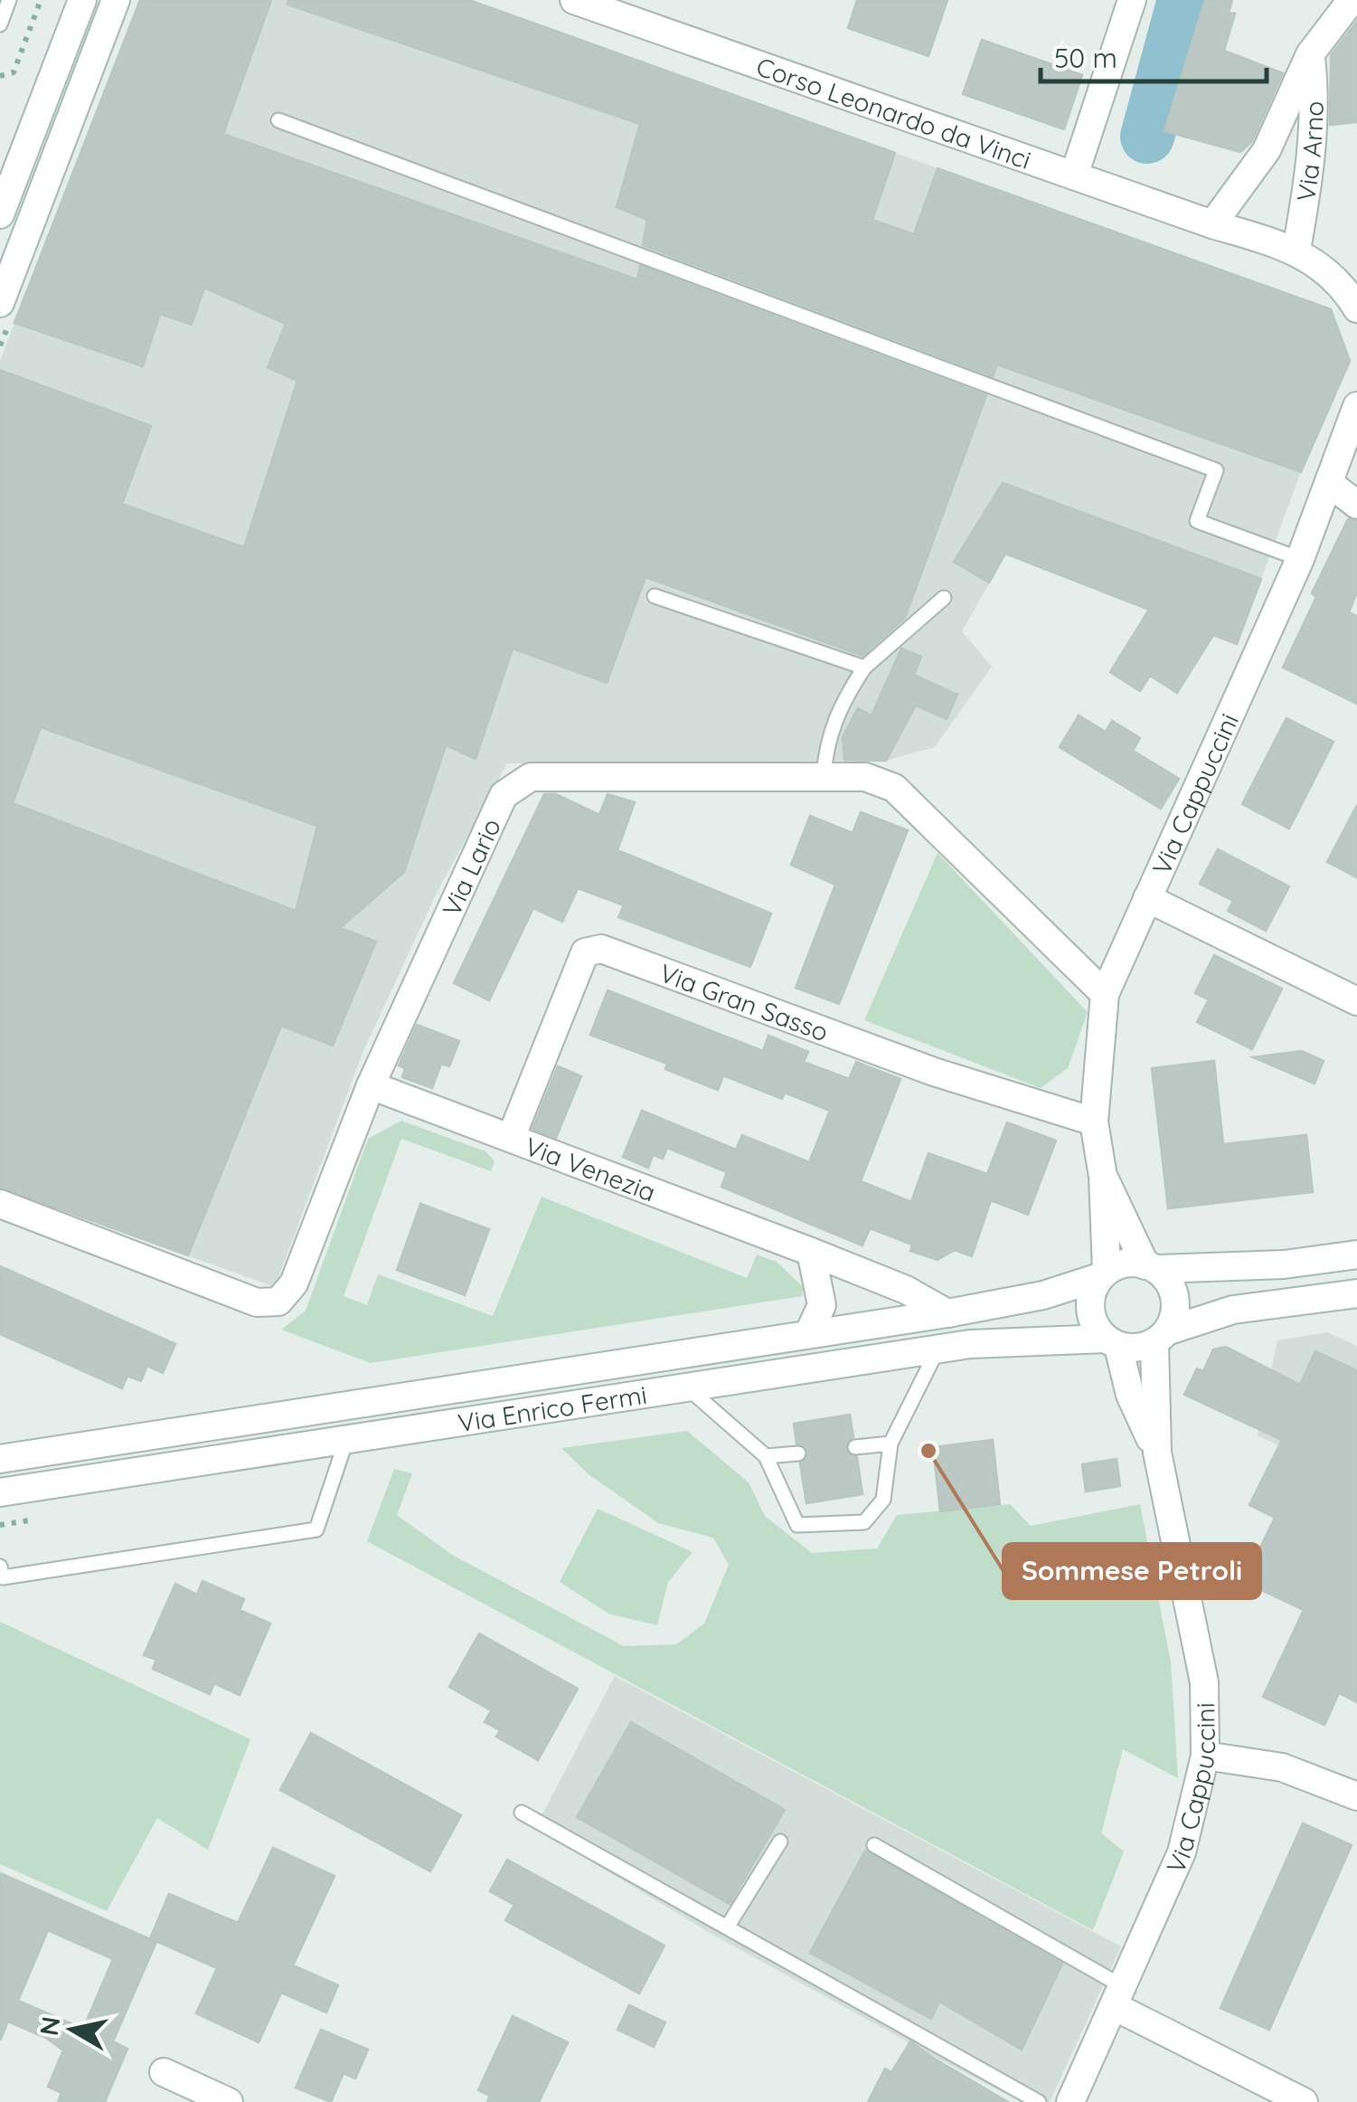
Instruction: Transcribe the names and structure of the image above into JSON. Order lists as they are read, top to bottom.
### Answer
{
  "streets": {
    "street": [
      "Corso Leonardo da Vinci",
      "Via Arno",
      "Via Cappuccini",
      "Via Lario",
      "Via Gran Sasso",
      "Via Venezia",
      "Via Enrico Fermi"
    ]
  },
  "crossings": [
    ["Corso Leonardo da Vinci", "Via Arno"],
    ["Via Cappuccini", "Via Lario"],
    ["Via Cappuccini", "Via Gran Sasso"],
    ["Via Cappuccini", "Via Enrico Fermi"],
    ["Via Lario", "Via Venezia"],
    ["Via Gran Sasso", "Via Venezia"],
    ["Via Venezia", "Via Enrico Fermi"]
  ],
  "places": ["Sommese Petroli"],
  "scale_bar": "50 m",
  "north": "left"
}
